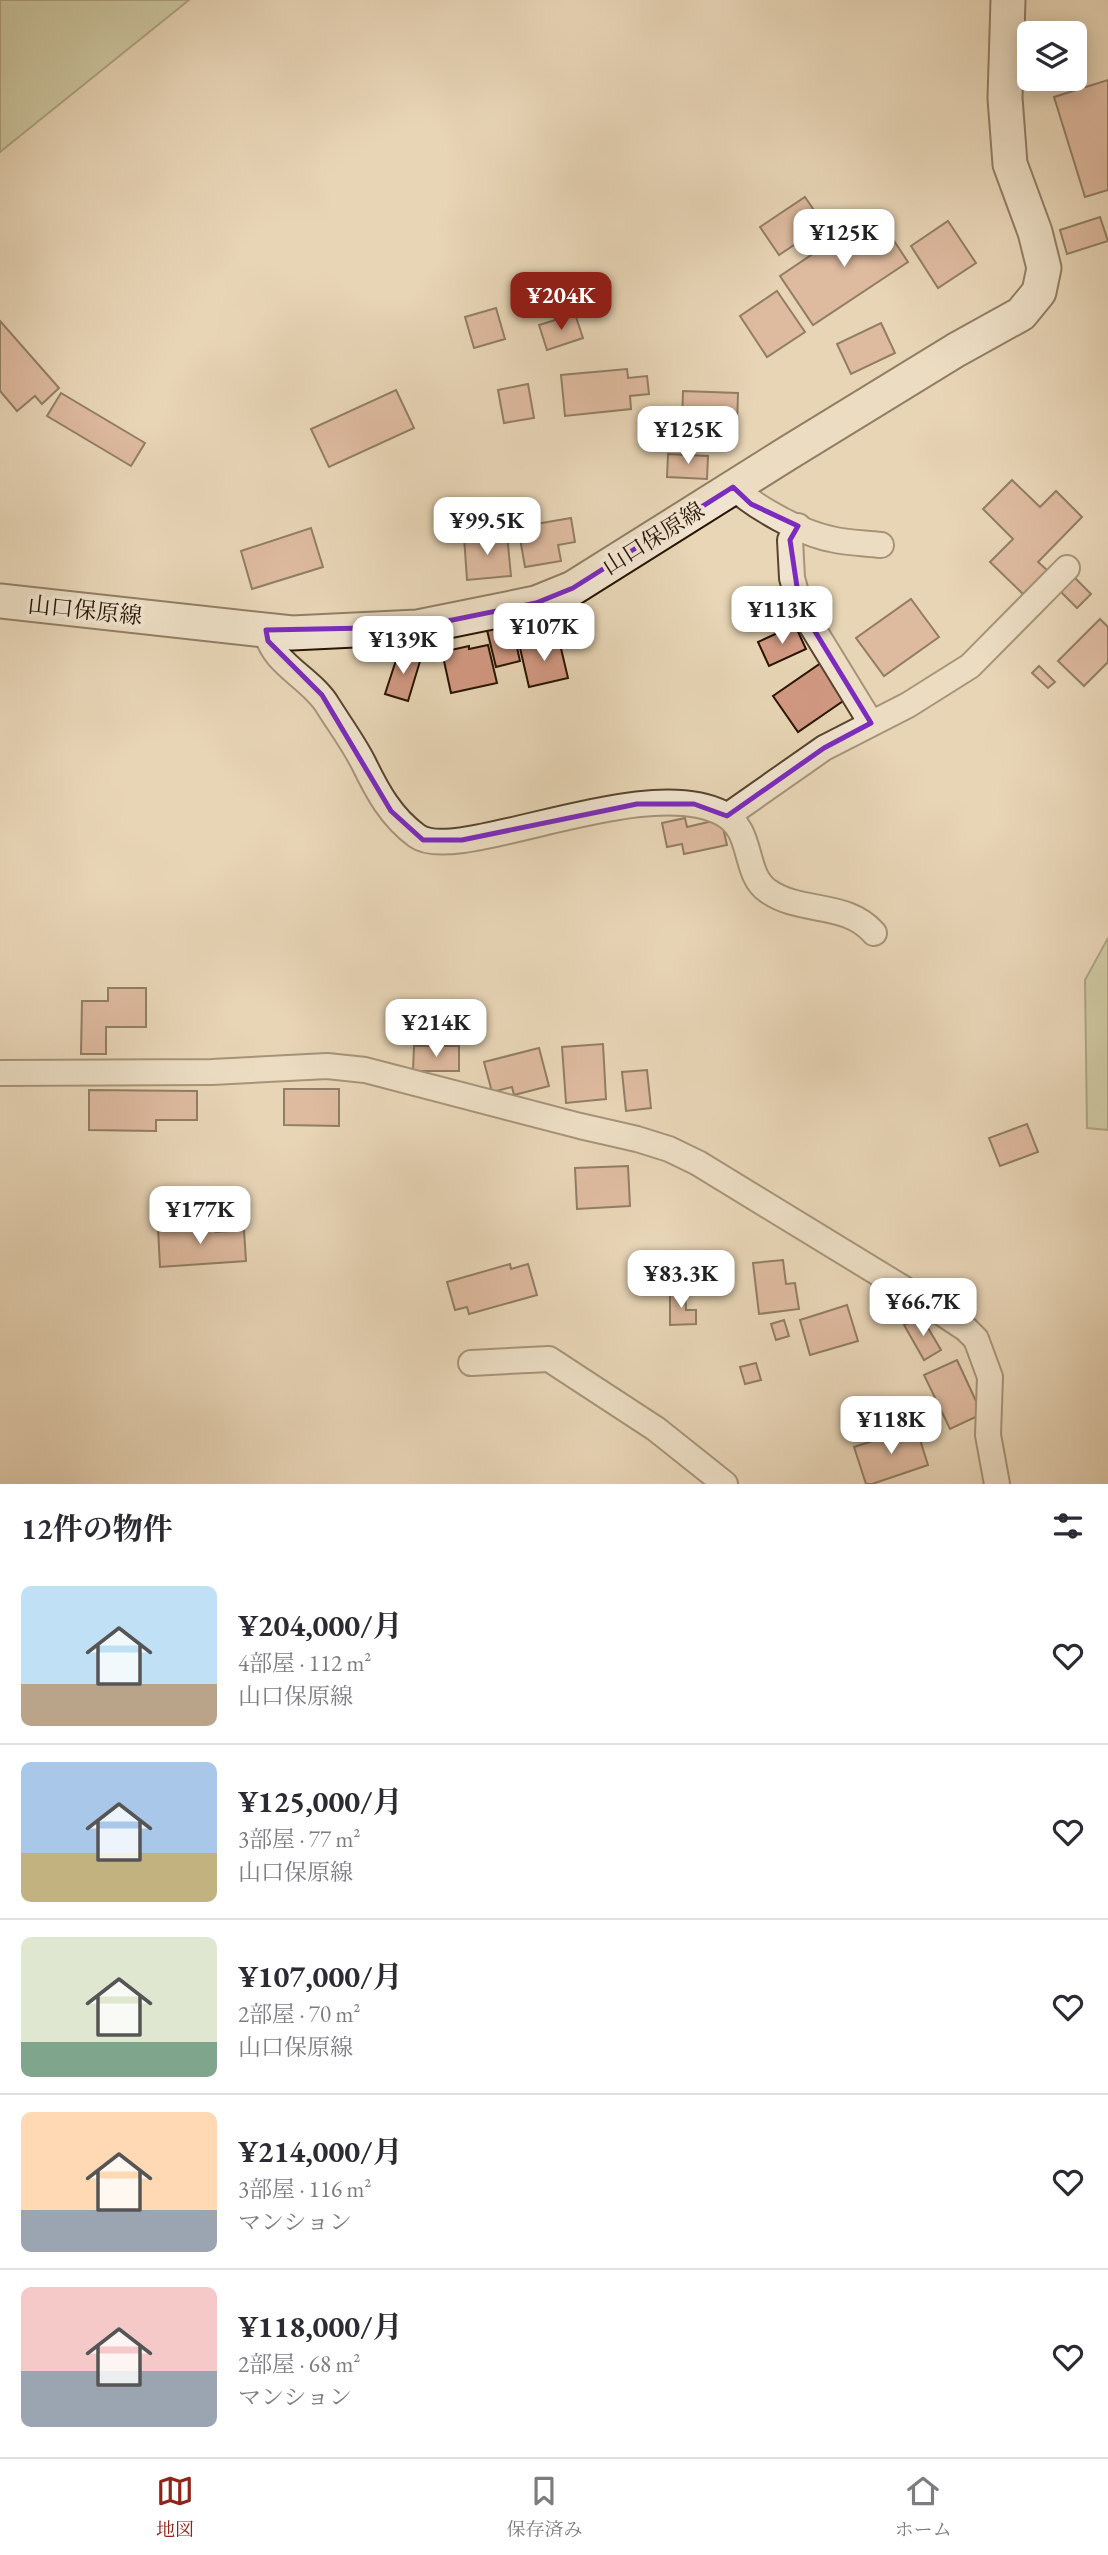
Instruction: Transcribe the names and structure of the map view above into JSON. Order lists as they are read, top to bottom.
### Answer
{
  "streets": {
    "main road": ["山口保原線"]
  },
  "page": {
    "price": [
      "¥125K",
      "¥204K",
      "¥125K",
      "¥99.5K",
      "¥113K",
      "¥107K",
      "¥139K",
      "¥214K",
      "¥177K",
      "¥83.3K",
      "¥66.7K",
      "¥118K"
    ],
    "heading": "12件の物件",
    "list": [
      {
        "name": "¥204,000/月",
        "note": "4部屋 · 112 m² · 山口保原線"
      },
      {
        "name": "¥125,000/月",
        "note": "3部屋 · 77 m² · 山口保原線"
      },
      {
        "name": "¥107,000/月",
        "note": "2部屋 · 70 m² · 山口保原線"
      },
      {
        "name": "¥214,000/月",
        "note": "3部屋 · 116 m² · マンション"
      },
      {
        "name": "¥118,000/月",
        "note": "2部屋 · 68 m² · マンション"
      }
    ],
    "tabs": ["地図", "保存済み", "ホーム"]
  }
}
